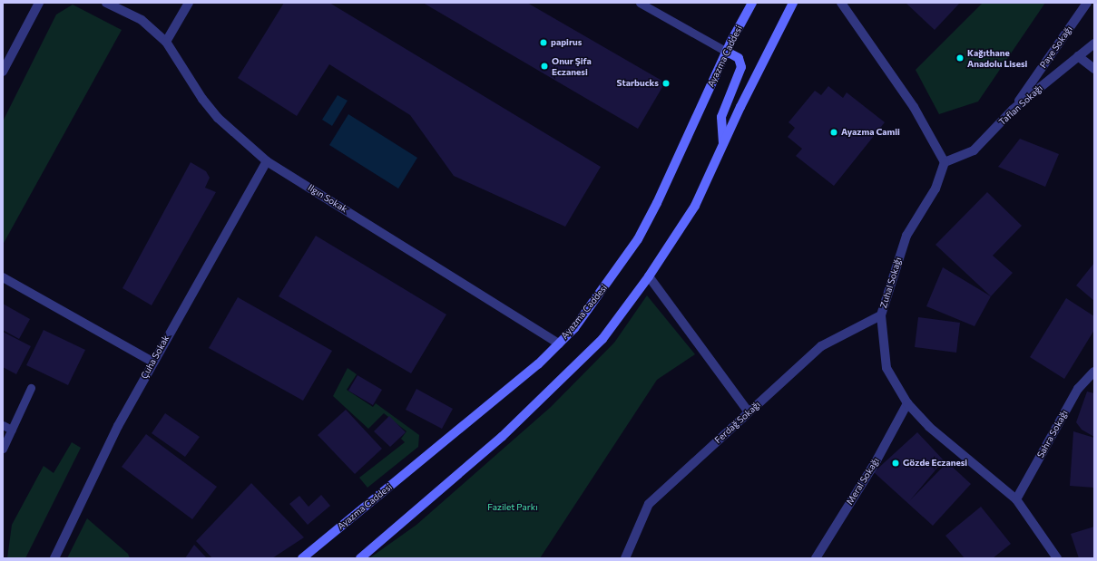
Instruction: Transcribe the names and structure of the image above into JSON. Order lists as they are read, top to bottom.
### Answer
{
  "streets": {
    "main road": ["Ayazma Caddesi"],
    "street": [
      "Paye Sokağı",
      "Taflan Sokağı",
      "Ilgın Sokak",
      "Zuhal Sokağı",
      "Çuha Sokak",
      "Ferdağ Sokağı",
      "Sahra Sokağı",
      "Meral Sokağı"
    ]
  },
  "crossings": [
    ["Paye Sokağı", "Taflan Sokağı"],
    ["Ayazma Caddesi", "Ilgın Sokak"],
    ["Taflan Sokağı", "Zuhal Sokağı"],
    ["Ilgın Sokak", "Çuha Sokak"],
    ["Zuhal Sokağı", "Ferdağ Sokağı"],
    ["Zuhal Sokağı", "Sahra Sokağı"],
    ["Zuhal Sokağı", "Meral Sokağı"]
  ],
  "parks": ["Fazilet Parkı"],
  "places": [
    "papirus",
    "Kağıthane Anadolu Lisesi",
    "Onur Şifa Eczanesi",
    "Starbucks",
    "Ayazma Camii",
    "Gözde Eczanesi"
  ]
}
